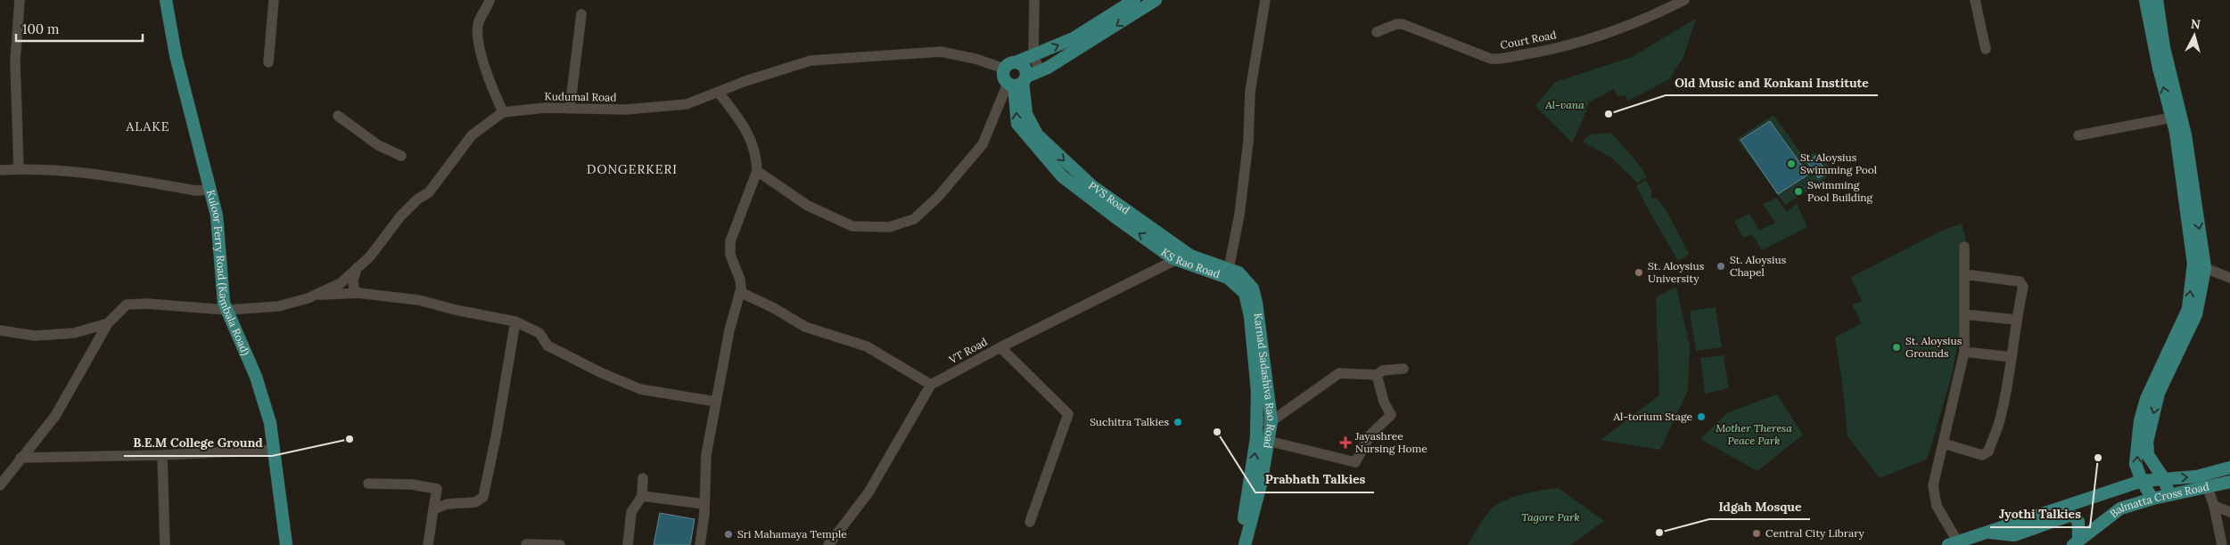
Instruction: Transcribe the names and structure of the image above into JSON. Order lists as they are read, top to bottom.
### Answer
{
  "streets": {
    "main road": [
      "PVS Road",
      "KS Rao Road",
      "Kuloor Ferry Road (Kambala Road)",
      "Karnad Sadashiva Rao Road",
      "Balmatta Cross Road"
    ],
    "street": ["Court Road", "Kudumal Road", "VT Road"]
  },
  "crossings": [
    ["Kudumal Road", "PVS Road"],
    ["Kudumal Road", "Kuloor Ferry Road (Kambala Road)"],
    ["PVS Road", "KS Rao Road"],
    ["PVS Road", "VT Road"],
    ["PVS Road", "Karnad Sadashiva Rao Road"],
    ["KS Rao Road", "VT Road"]
  ],
  "one_way": ["KS Rao Road"],
  "districts": ["ALAKE", "DONGERKERI"],
  "parks": ["Al-vana", "Mother Theresa Peace Park", "Tagore Park"],
  "places": {
    "other": [
      "Old Music and Konkani Institute",
      "St. Aloysius Swimming Pool",
      "Swimming Pool Building",
      "St. Aloysius Chapel",
      "St. Aloysius University",
      "St. Aloysius Grounds",
      "Al-torium Stage",
      "Suchitra Talkies",
      "Prabhath Talkies",
      "B.E.M College Ground",
      "Jyothi Talkies",
      "Idgah Mosque",
      "Central City Library",
      "Sri Mahamaya Temple"
    ],
    "health": ["Jayashree Nursing Home"]
  },
  "scale_bar": "100 m",
  "north": "top"
}
